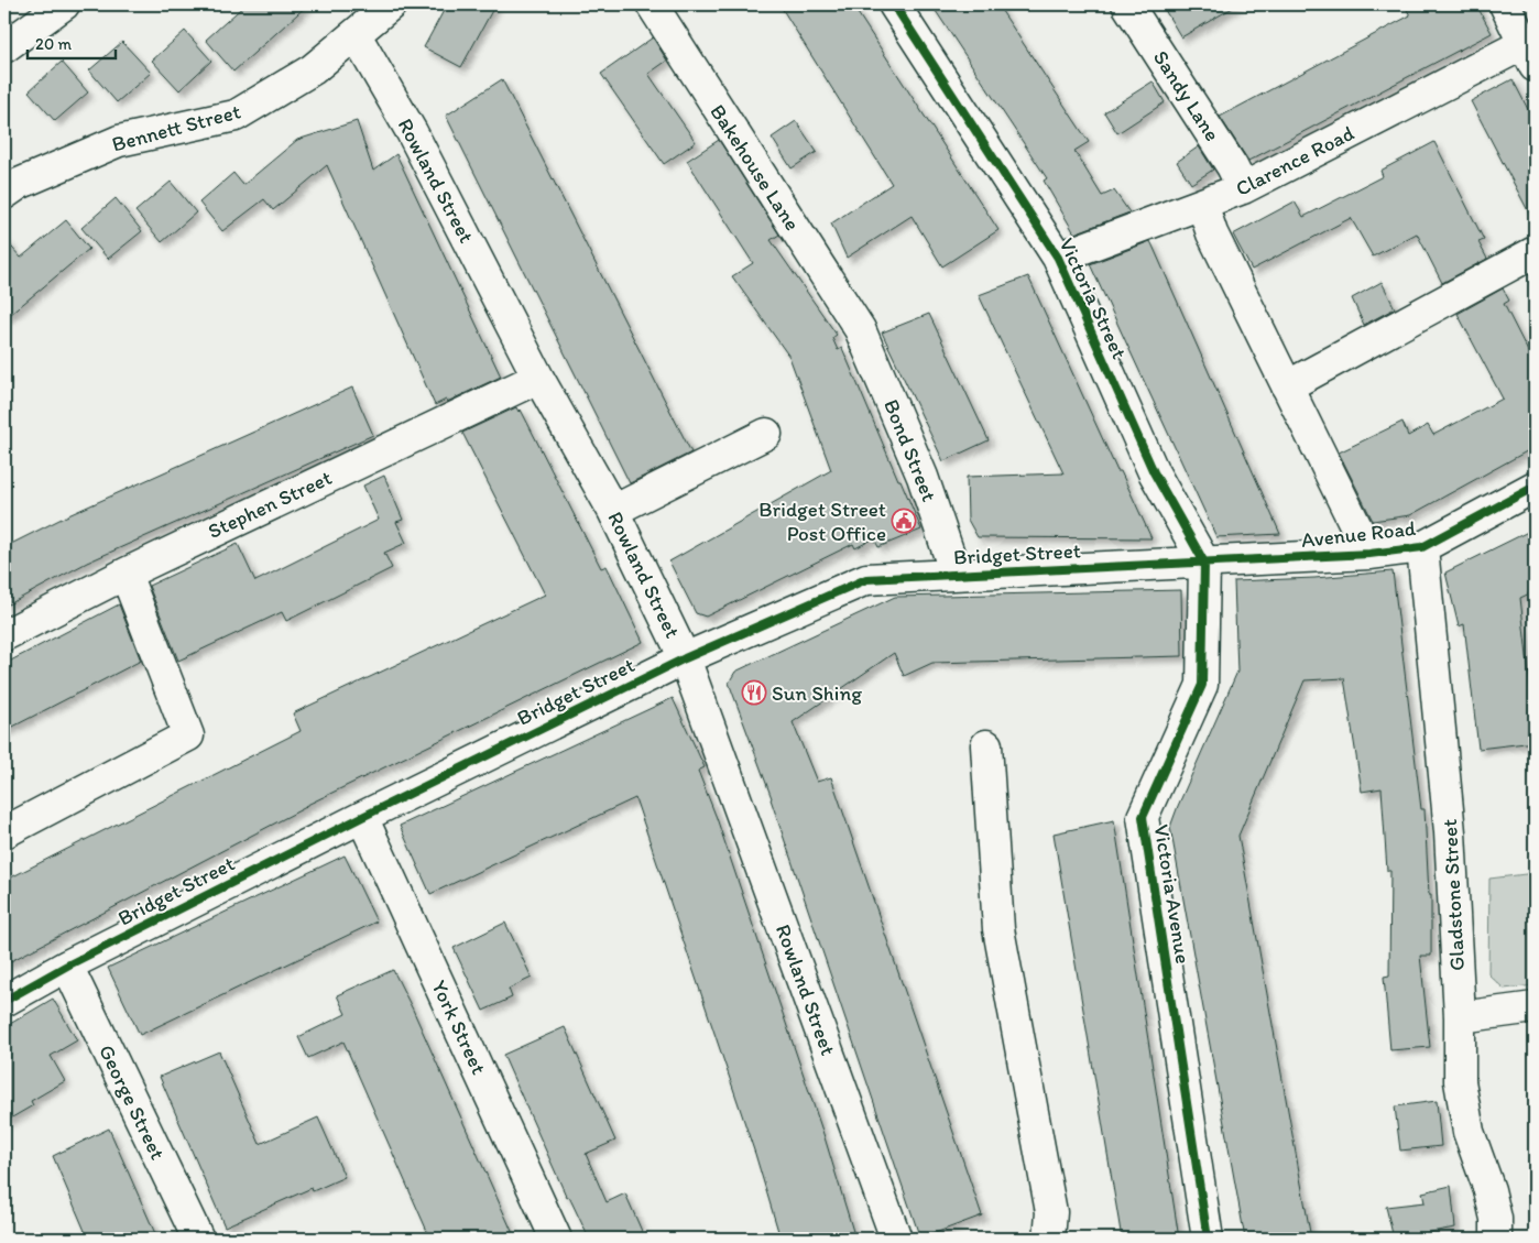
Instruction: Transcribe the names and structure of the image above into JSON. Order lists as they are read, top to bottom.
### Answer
{
  "streets": {
    "street": [
      "Sandy Lane",
      "Bennett Street",
      "Clarence Road",
      "Bakehouse Lane",
      "Rowland Street",
      "Victoria Street",
      "Bond Street",
      "Stephen Street",
      "Avenue Road",
      "Bridget Street",
      "Victoria Avenue",
      "Gladstone Street",
      "York Street",
      "George Street"
    ]
  },
  "crossings": [
    ["Sandy Lane", "Clarence Road"],
    ["Bennett Street", "Rowland Street"],
    ["Clarence Road", "Victoria Street"],
    ["Bakehouse Lane", "Bond Street"],
    ["Rowland Street", "Stephen Street"],
    ["Rowland Street", "Bridget Street"],
    ["Victoria Street", "Avenue Road"],
    ["Victoria Street", "Bridget Street"],
    ["Victoria Street", "Victoria Avenue"],
    ["Bond Street", "Bridget Street"],
    ["Avenue Road", "Bridget Street"],
    ["Avenue Road", "Victoria Avenue"],
    ["Avenue Road", "Gladstone Street"],
    ["Bridget Street", "Victoria Avenue"],
    ["Bridget Street", "York Street"],
    ["Bridget Street", "George Street"]
  ],
  "places": {
    "public building": ["Bridget Street Post Office"],
    "restaurant": ["Sun Shing"]
  },
  "scale_bar": "20 m"
}
